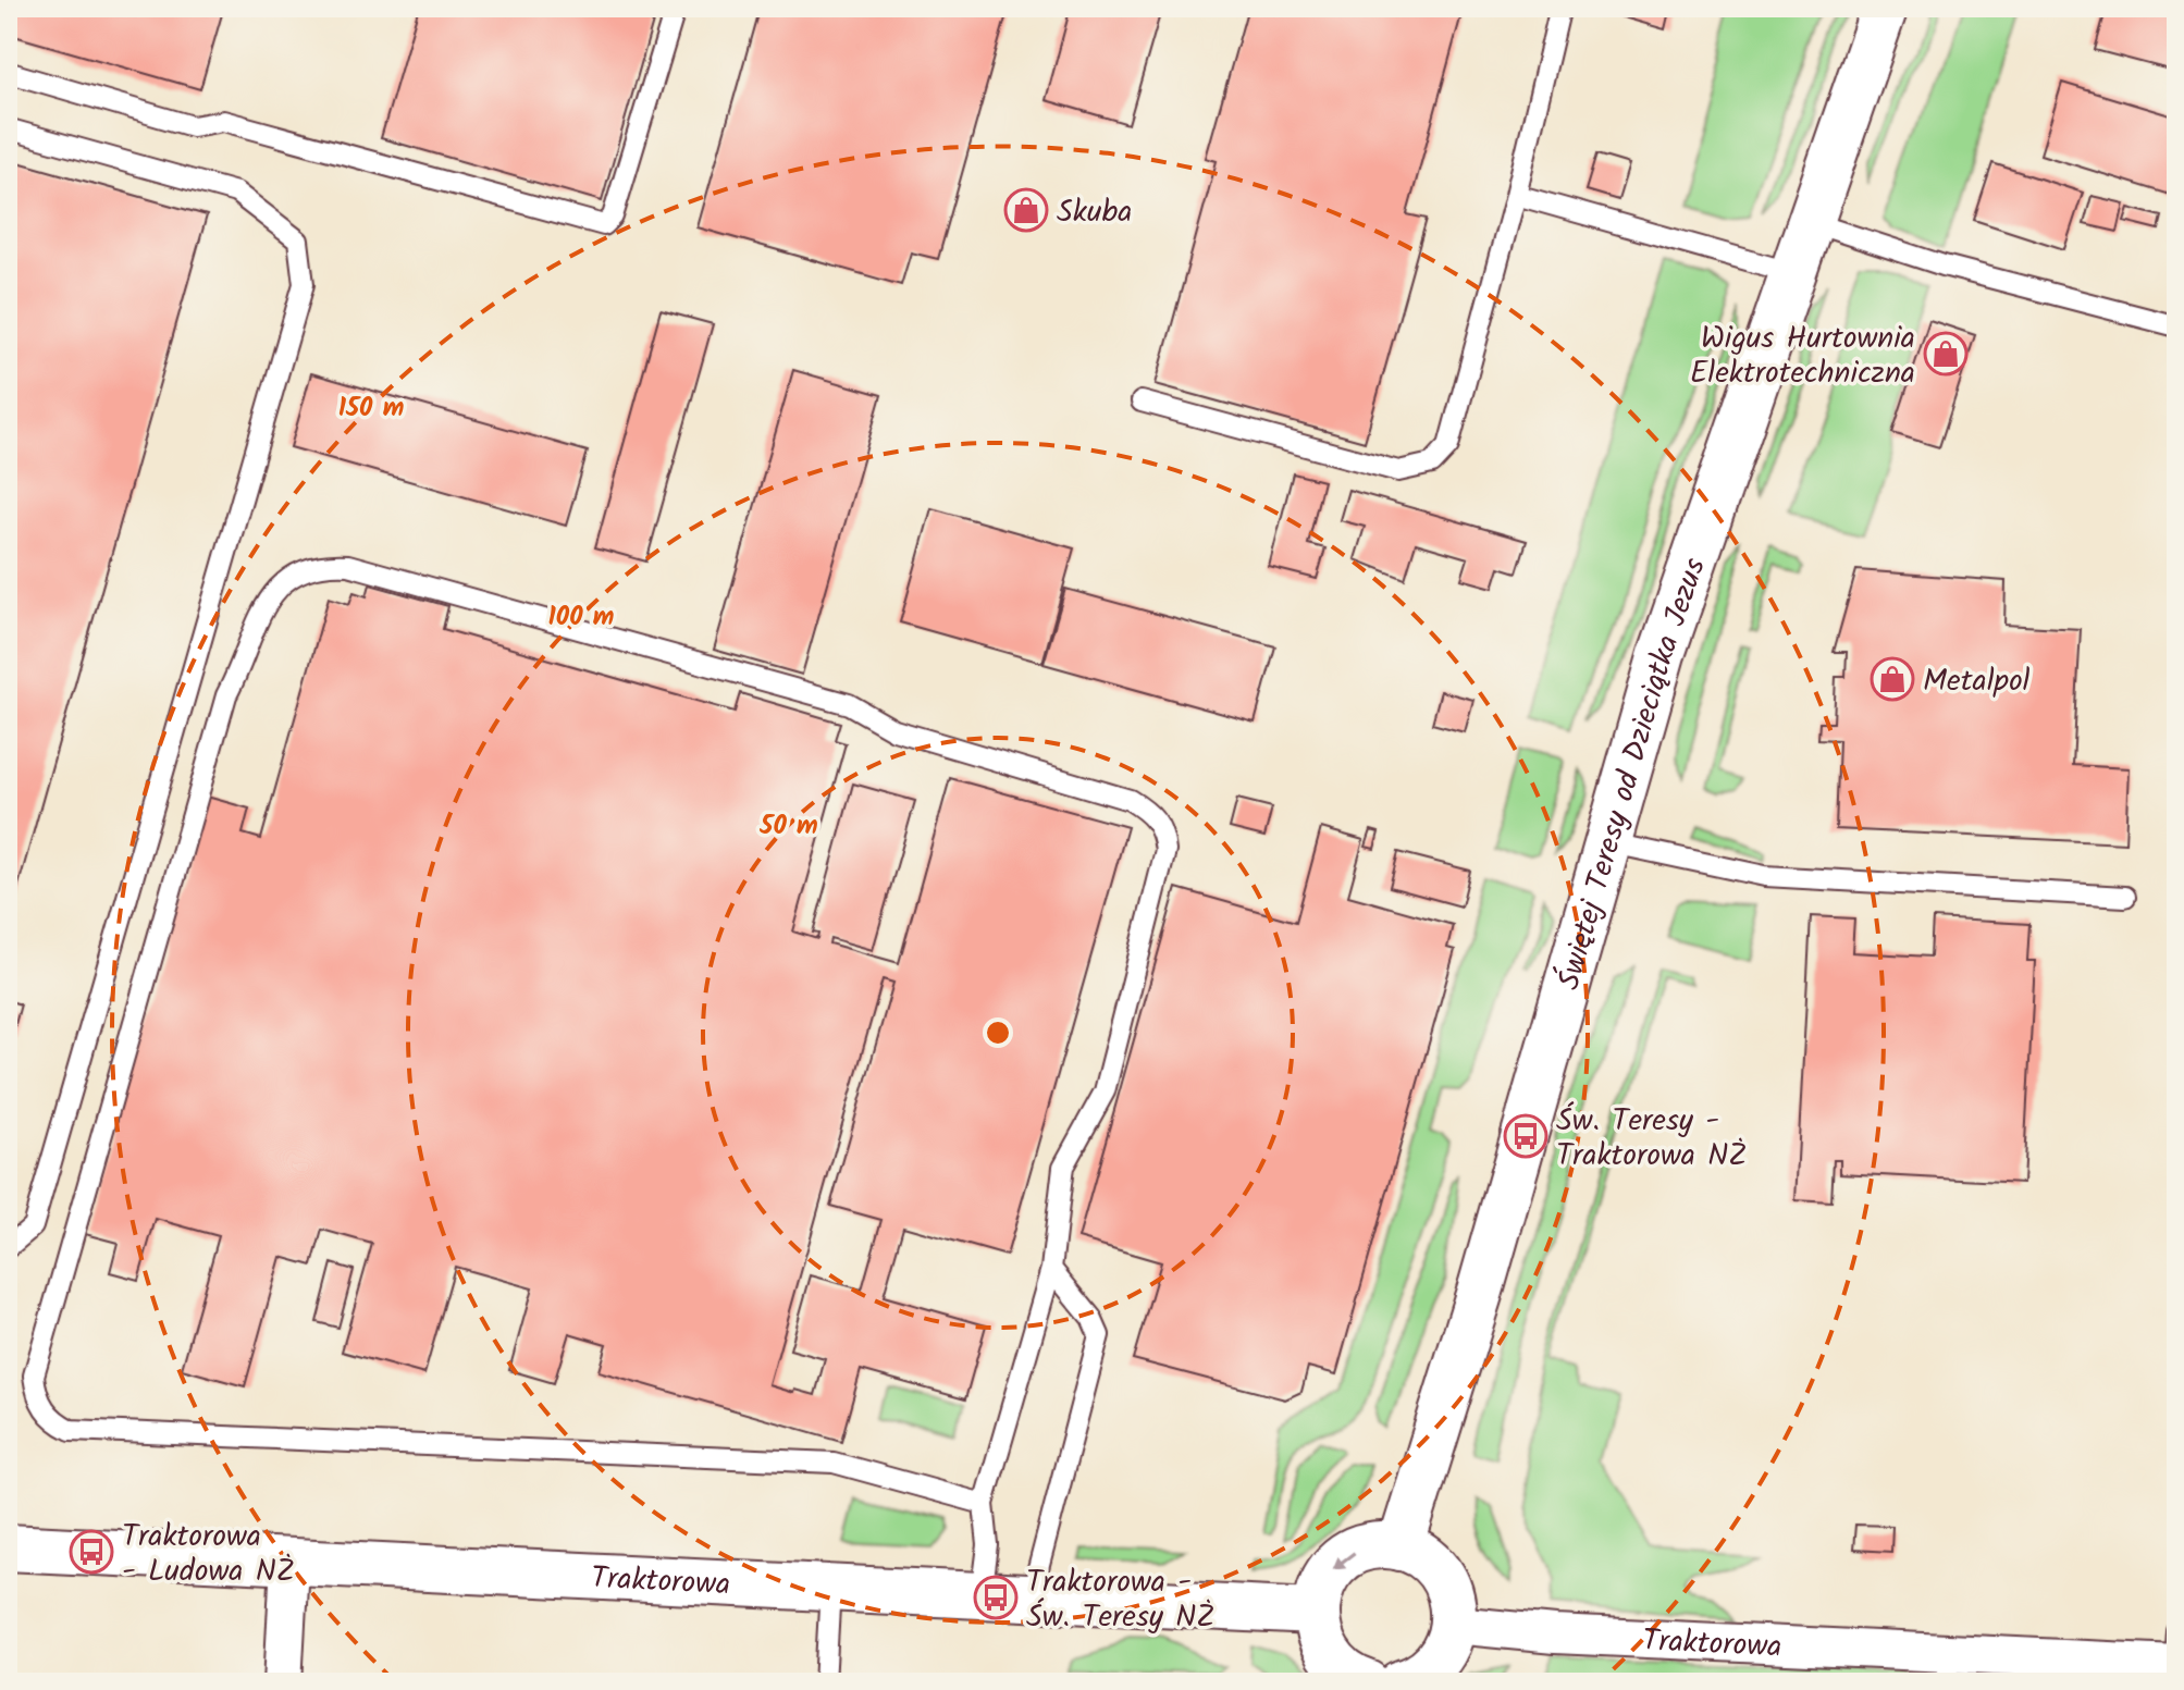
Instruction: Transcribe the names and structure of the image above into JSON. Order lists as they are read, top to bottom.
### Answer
{
  "streets": {
    "street": ["Świętej Teresy od Dzieciątka Jezus", "Traktorowa"]
  },
  "places": {
    "shop": ["Skuba", "Wigus Hurtownia Elektrotechniczna", "Metalpol"],
    "bus stop": ["Św. Teresy - Traktorowa NŻ", "Traktorowa - Ludowa NŻ", "Traktorowa - Św. Teresy NŻ"]
  },
  "rings": ["150 m", "100 m", "50 m"]
}
